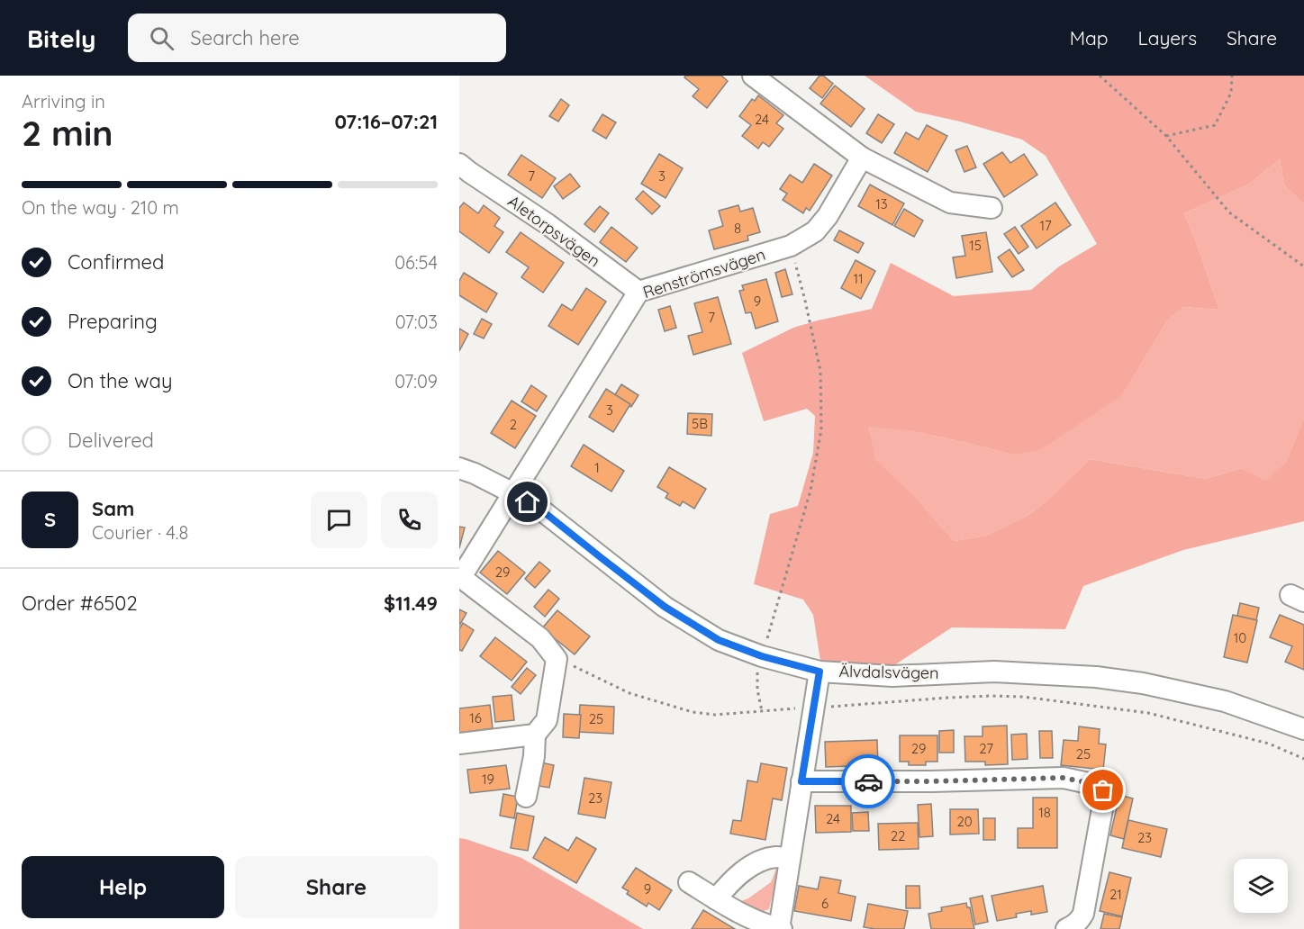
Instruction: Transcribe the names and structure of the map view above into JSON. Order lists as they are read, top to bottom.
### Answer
{
  "streets": {
    "street": ["Aletorpsvägen", "Renströmsvägen", "Älvdalsvägen"]
  },
  "crossings": [
    ["Aletorpsvägen", "Renströmsvägen"],
    ["Renströmsvägen", "Älvdalsvägen"]
  ],
  "house_numbers": [
    "24",
    "7",
    "3",
    "13",
    "17",
    "8",
    "15",
    "11",
    "9",
    "7",
    "3",
    "5B",
    "2",
    "1",
    "29",
    "10",
    "16",
    "25",
    "29",
    "27",
    "25",
    "19",
    "23",
    "18",
    "24",
    "20",
    "22",
    "23",
    "9",
    "21",
    "6"
  ],
  "page": {
    "header": "Bitely",
    "search": "Search here",
    "nav": ["Map", "Layers", "Share"],
    "heading": ["2 min", "Arriving in", "07:16–07:21"],
    "panel": [
      "Sam",
      "Courier · 4.8",
      "Order #6502",
      "$11.49"
    ],
    "bar": "On the way · 210 m",
    "list": [
      ["Confirmed", "06:54"],
      ["Preparing", "07:03"],
      ["On the way", "07:09"],
      "Delivered"
    ],
    "round": "S",
    "buttons": ["Help", "Share"]
  }
}
